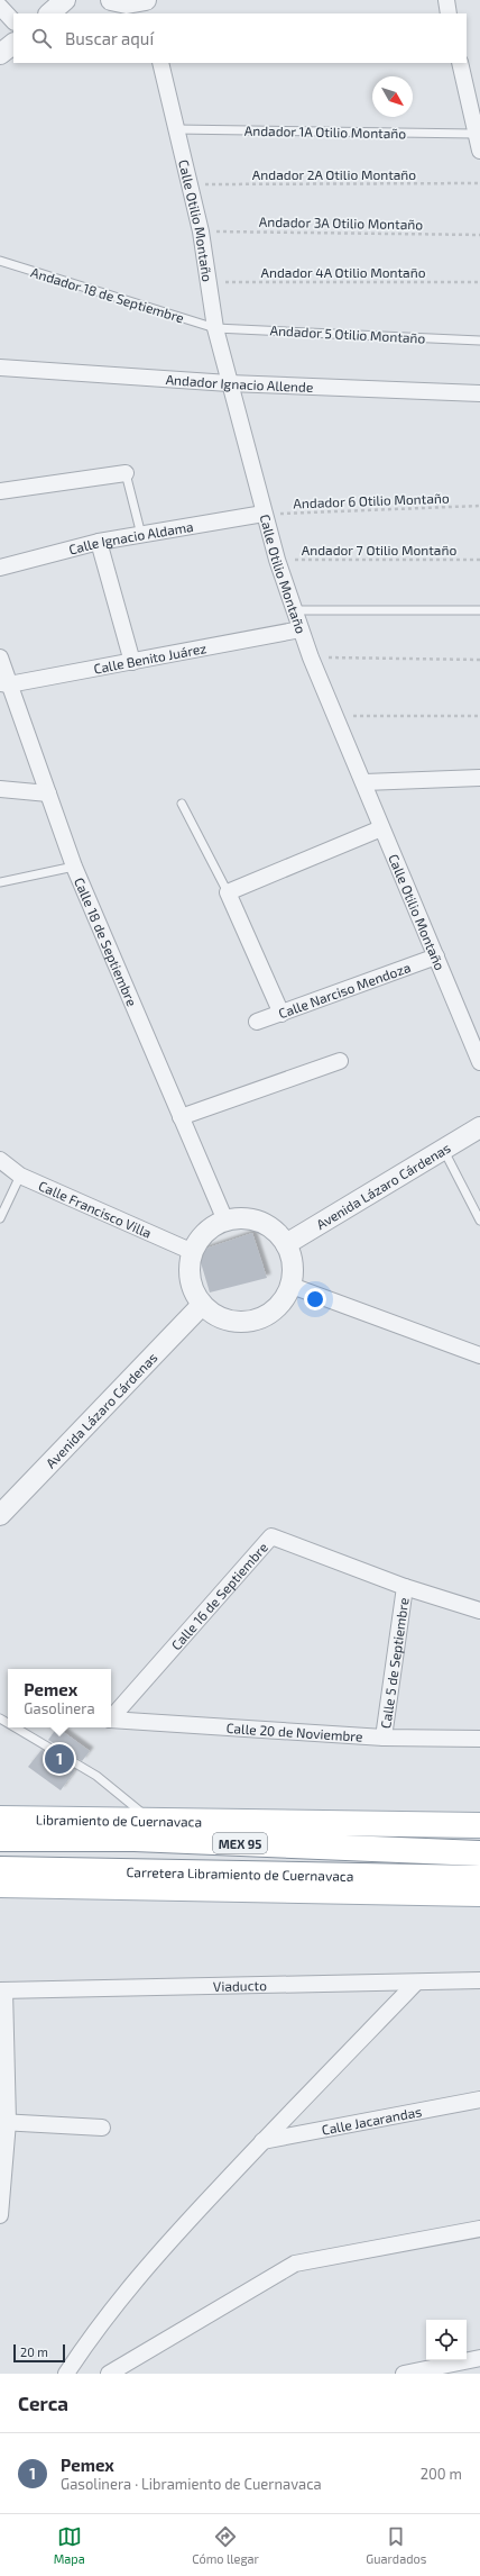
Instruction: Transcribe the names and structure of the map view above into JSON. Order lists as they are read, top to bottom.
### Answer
{
  "streets": {
    "main road": ["Libramiento de Cuernavaca", "MEX 95", "Carretera Libramiento de Cuernavaca"],
    "street": [
      "Calle Otilio Montaño",
      "Andador Ignacio Allende",
      "Calle Ignacio Aldama",
      "Calle Benito Juárez",
      "Calle 18 de Septiembre",
      "Calle Narciso Mendoza",
      "Avenida Lázaro Cárdenas",
      "Calle Francisco Villa",
      "Calle 16 de Septiembre",
      "Calle 5 de Septiembre",
      "Calle 20 de Noviembre",
      "Viaducto",
      "Calle Jacarandas"
    ],
    "lane": ["Andador 1A Otilio Montaño", "Andador 18 de Septiembre", "Andador 5 Otilio Montaño"],
    "path": [
      "Andador 2A Otilio Montaño",
      "Andador 3A Otilio Montaño",
      "Andador 4A Otilio Montaño",
      "Andador 6 Otilio Montaño",
      "Andador 7 Otilio Montaño"
    ]
  },
  "crossings": [
    ["Andador 1A Otilio Montaño", "Calle Otilio Montaño"],
    ["Andador 2A Otilio Montaño", "Calle Otilio Montaño"],
    ["Calle Otilio Montaño", "Andador 3A Otilio Montaño"],
    ["Calle Otilio Montaño", "Andador 4A Otilio Montaño"],
    ["Calle Otilio Montaño", "Andador 18 de Septiembre"],
    ["Calle Otilio Montaño", "Andador 5 Otilio Montaño"],
    ["Calle Otilio Montaño", "Andador Ignacio Allende"],
    ["Calle Otilio Montaño", "Andador 6 Otilio Montaño"],
    ["Calle Otilio Montaño", "Calle Ignacio Aldama"],
    ["Calle Otilio Montaño", "Andador 7 Otilio Montaño"],
    ["Calle Otilio Montaño", "Calle Benito Juárez"],
    ["Calle Otilio Montaño", "Calle Narciso Mendoza"],
    ["Andador 18 de Septiembre", "Andador 5 Otilio Montaño"],
    ["Andador 6 Otilio Montaño", "Calle Ignacio Aldama"],
    ["Calle Benito Juárez", "Calle 18 de Septiembre"],
    ["Calle 18 de Septiembre", "Avenida Lázaro Cárdenas"],
    ["Calle 18 de Septiembre", "Calle Francisco Villa"],
    ["Avenida Lázaro Cárdenas", "Calle Francisco Villa"],
    ["Calle 16 de Septiembre", "Calle 5 de Septiembre"],
    ["Calle 5 de Septiembre", "Calle 20 de Noviembre"]
  ],
  "scale_bar": "20 m",
  "north": "bottom right",
  "page": {
    "search": "Buscar aquí",
    "popup": ["Pemex", "Gasolinera"],
    "pins": "1",
    "scale": "20 m",
    "heading": "Cerca",
    "list": [
      {
        "mark": "1",
        "name": "Pemex",
        "note": "Gasolinera · Libramiento de Cuernavaca",
        "value": "200 m"
      }
    ],
    "nav": ["Mapa", "Cómo llegar", "Guardados"]
  }
}
